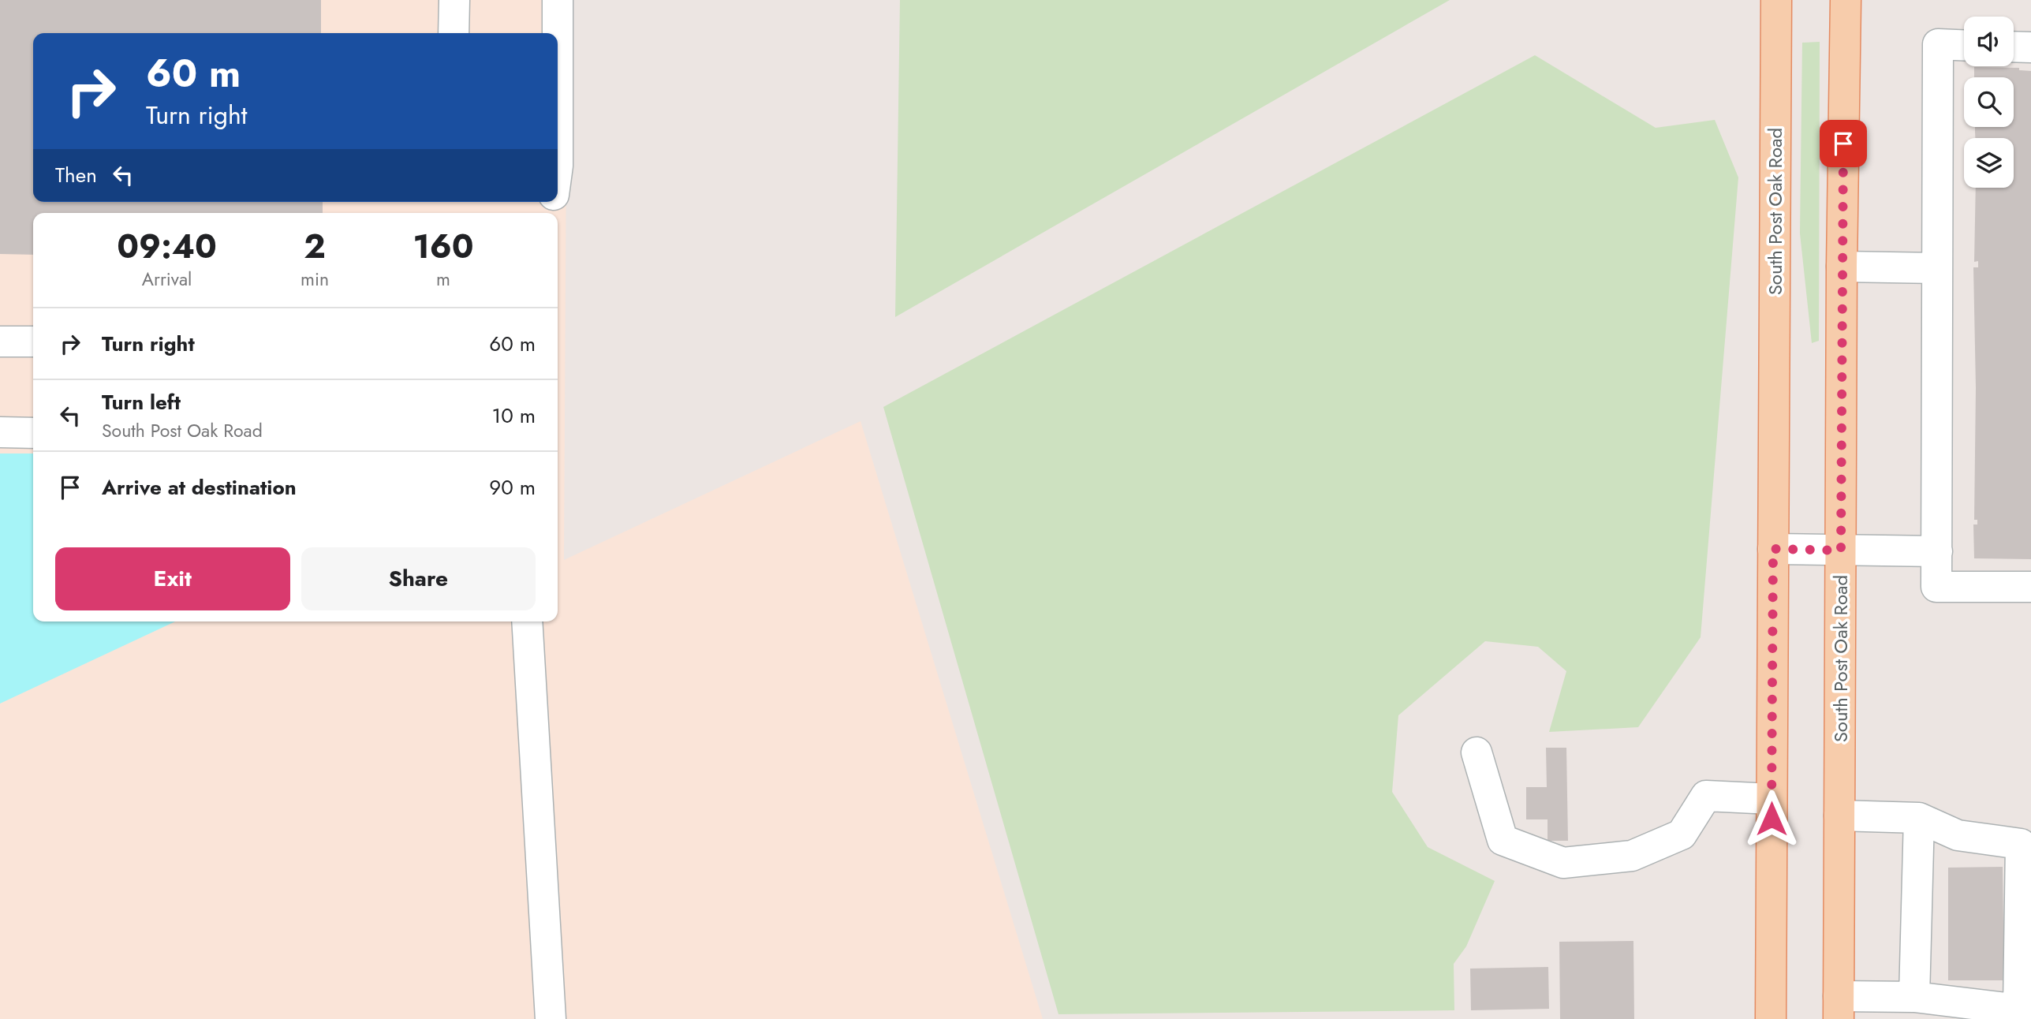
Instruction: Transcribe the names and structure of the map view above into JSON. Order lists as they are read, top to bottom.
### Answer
{
  "streets": {
    "main road": ["South Post Oak Road"]
  },
  "page": {
    "turn": ["60 m", "Turn right"],
    "then": "Then",
    "eta": [
      "09:40",
      "Arrival",
      "2",
      "min",
      "160",
      "m"
    ],
    "list": [
      {
        "name": "Turn right",
        "value": "60 m"
      },
      {
        "name": "Turn left",
        "note": "South Post Oak Road",
        "value": "10 m"
      },
      {
        "name": "Arrive at destination",
        "value": "90 m"
      }
    ],
    "buttons": ["Exit", "Share"]
  }
}
